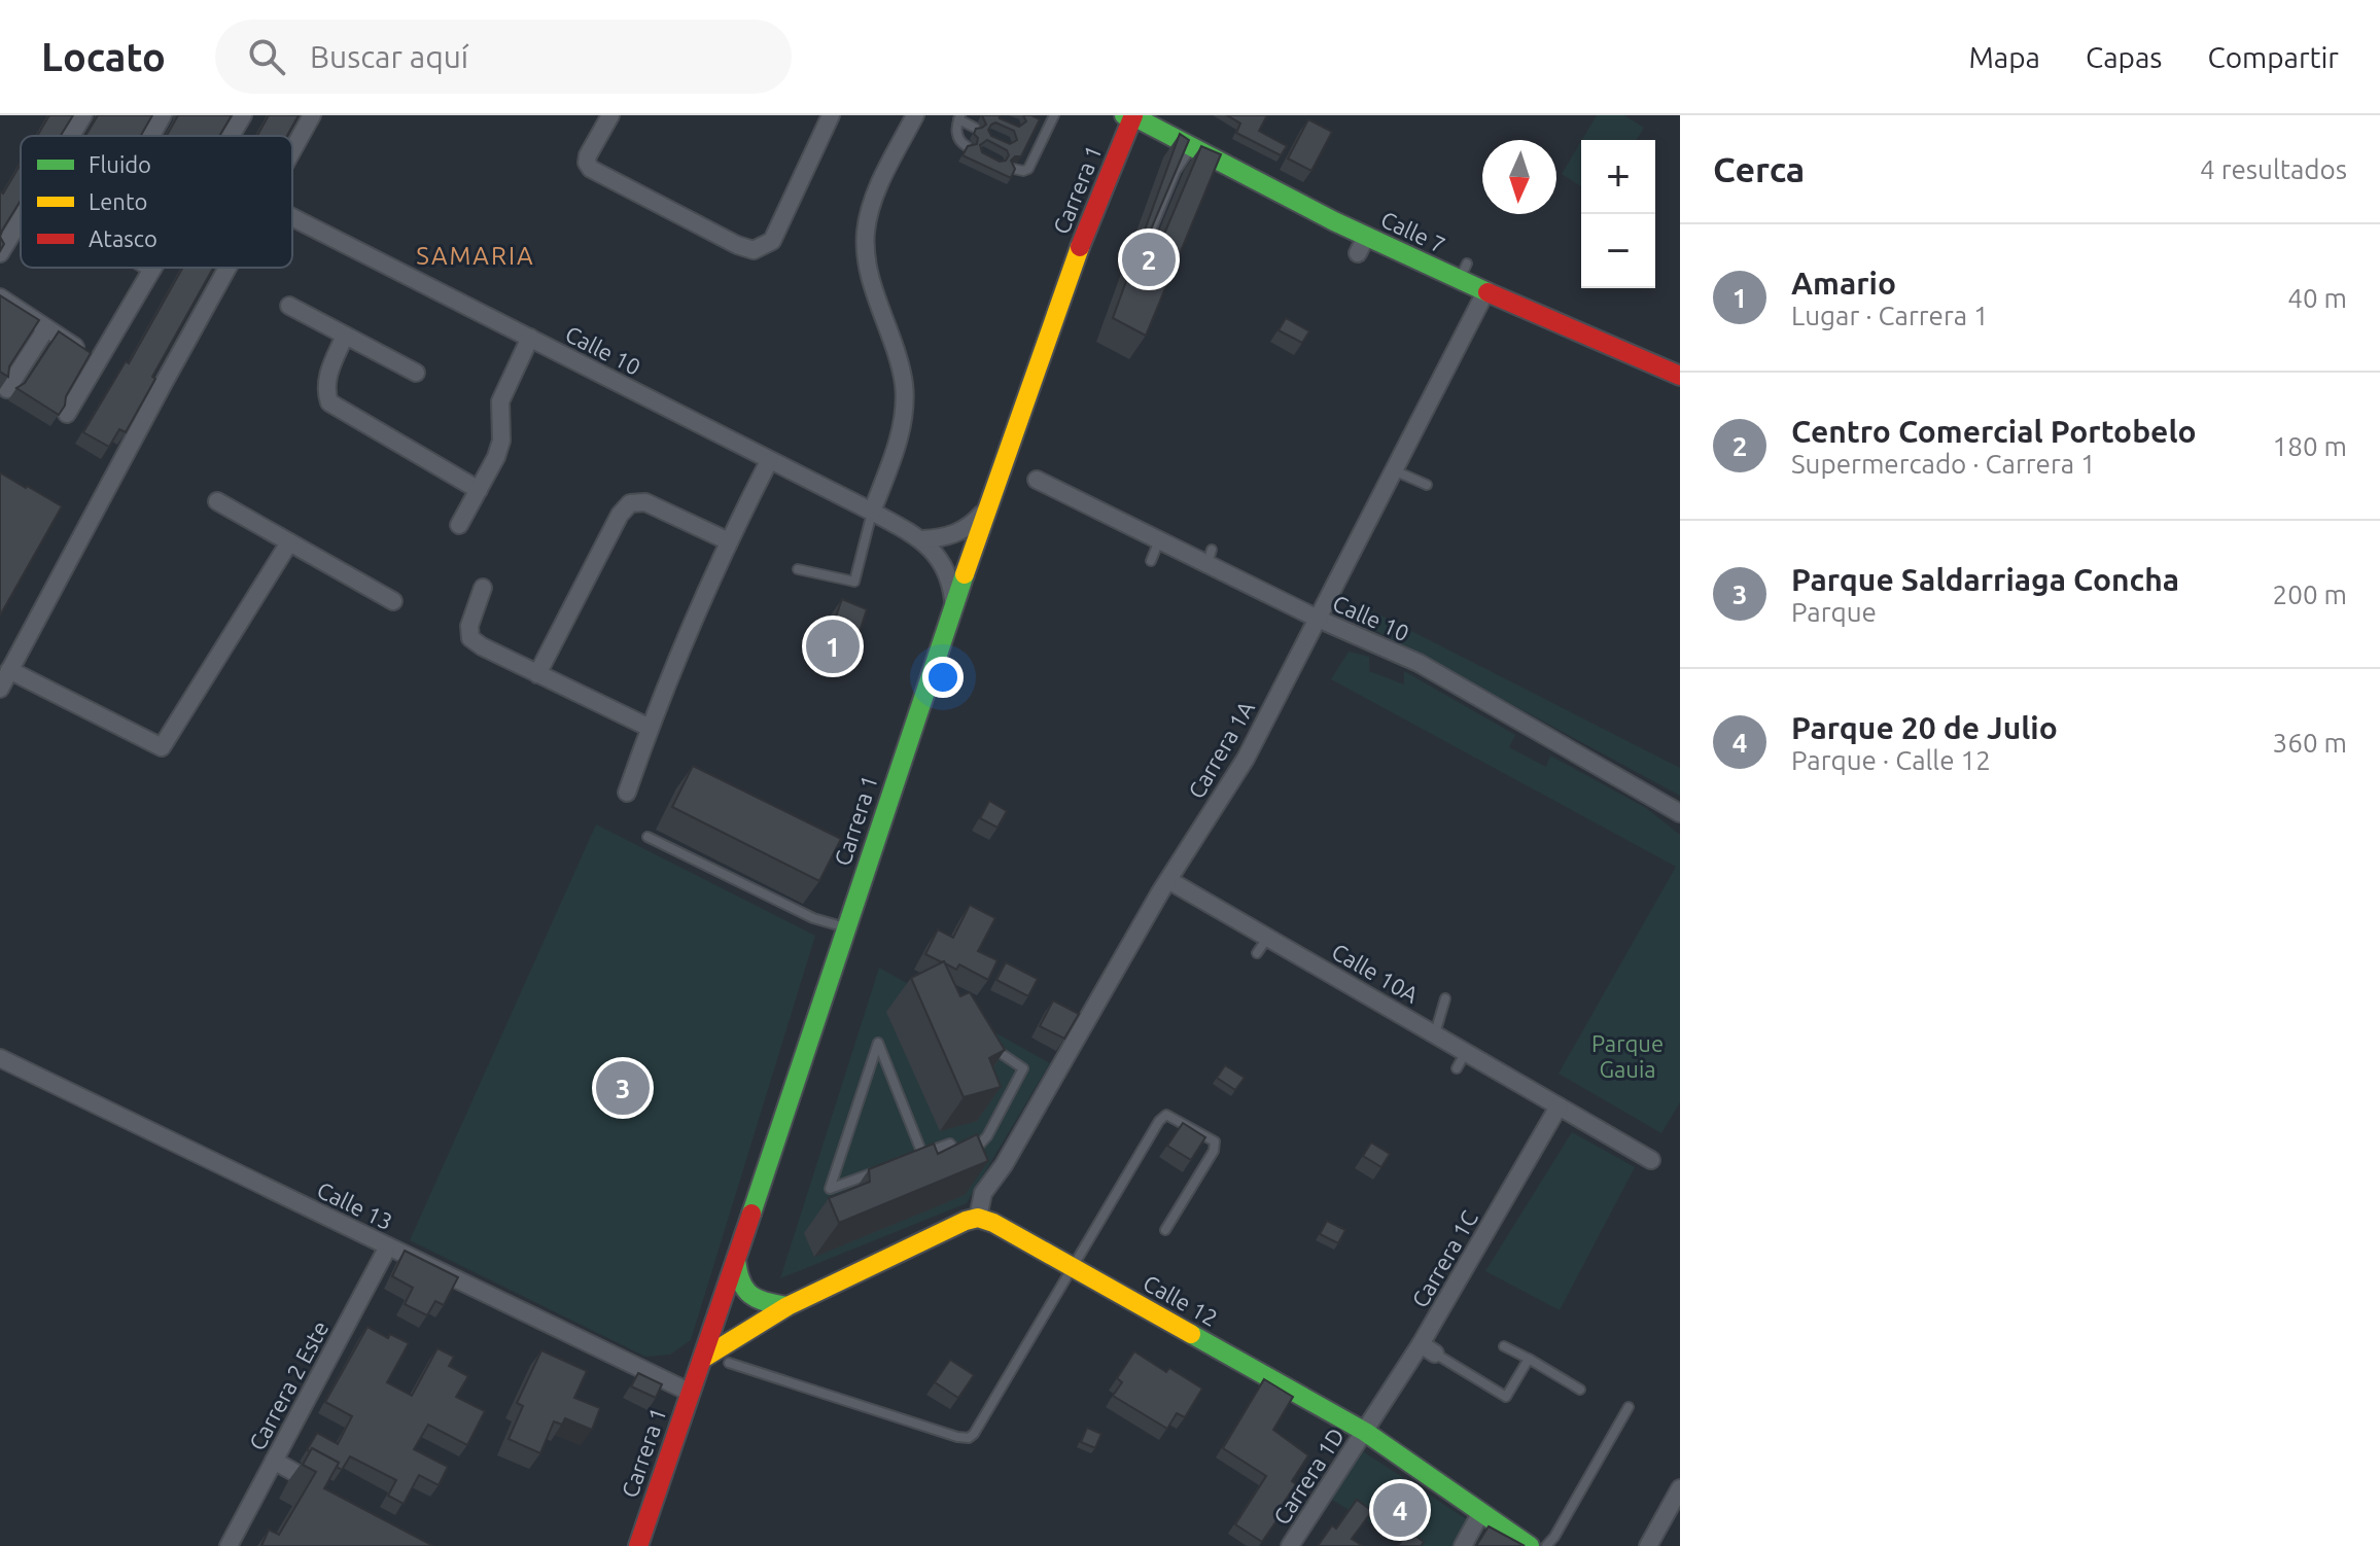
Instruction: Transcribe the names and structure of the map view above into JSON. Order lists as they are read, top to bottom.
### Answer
{
  "streets": {
    "street": [
      "Carrera 1",
      "Calle 7",
      "Calle 10",
      "Carrera 1A",
      "Calle 10A",
      "Calle 13",
      "Carrera 1C",
      "Calle 12",
      "Carrera 2 Este",
      "Carrera 1D"
    ]
  },
  "crossings": [
    ["Carrera 1", "Calle 7"],
    ["Carrera 1", "Calle 13"],
    ["Calle 7", "Carrera 1A"],
    ["Calle 10", "Carrera 1A"],
    ["Carrera 1A", "Calle 10A"],
    ["Carrera 1A", "Calle 12"],
    ["Calle 10A", "Carrera 1C"],
    ["Calle 13", "Carrera 2 Este"],
    ["Carrera 1C", "Calle 12"],
    ["Carrera 1C", "Carrera 1D"],
    ["Calle 12", "Carrera 1D"]
  ],
  "districts": ["SAMARIA"],
  "parks": ["Parque Gauia"],
  "legend": ["Fluido", "Lento", "Atasco"],
  "north": "bottom",
  "page": {
    "header": "Locato",
    "search": "Buscar aquí",
    "nav": ["Mapa", "Capas", "Compartir"],
    "heading": ["Cerca", "4 resultados"],
    "map_buttons": ["+", "−"],
    "list": [
      {
        "mark": "1",
        "name": "Amario",
        "note": "Lugar · Carrera 1",
        "value": "40 m"
      },
      {
        "mark": "2",
        "name": "Centro Comercial Portobelo",
        "note": "Supermercado · Carrera 1",
        "value": "180 m"
      },
      {
        "mark": "3",
        "name": "Parque Saldarriaga Concha",
        "note": "Parque",
        "value": "200 m"
      },
      {
        "mark": "4",
        "name": "Parque 20 de Julio",
        "note": "Parque · Calle 12",
        "value": "360 m"
      }
    ],
    "pins": [
      "2",
      "1",
      "3",
      "4"
    ]
  }
}
